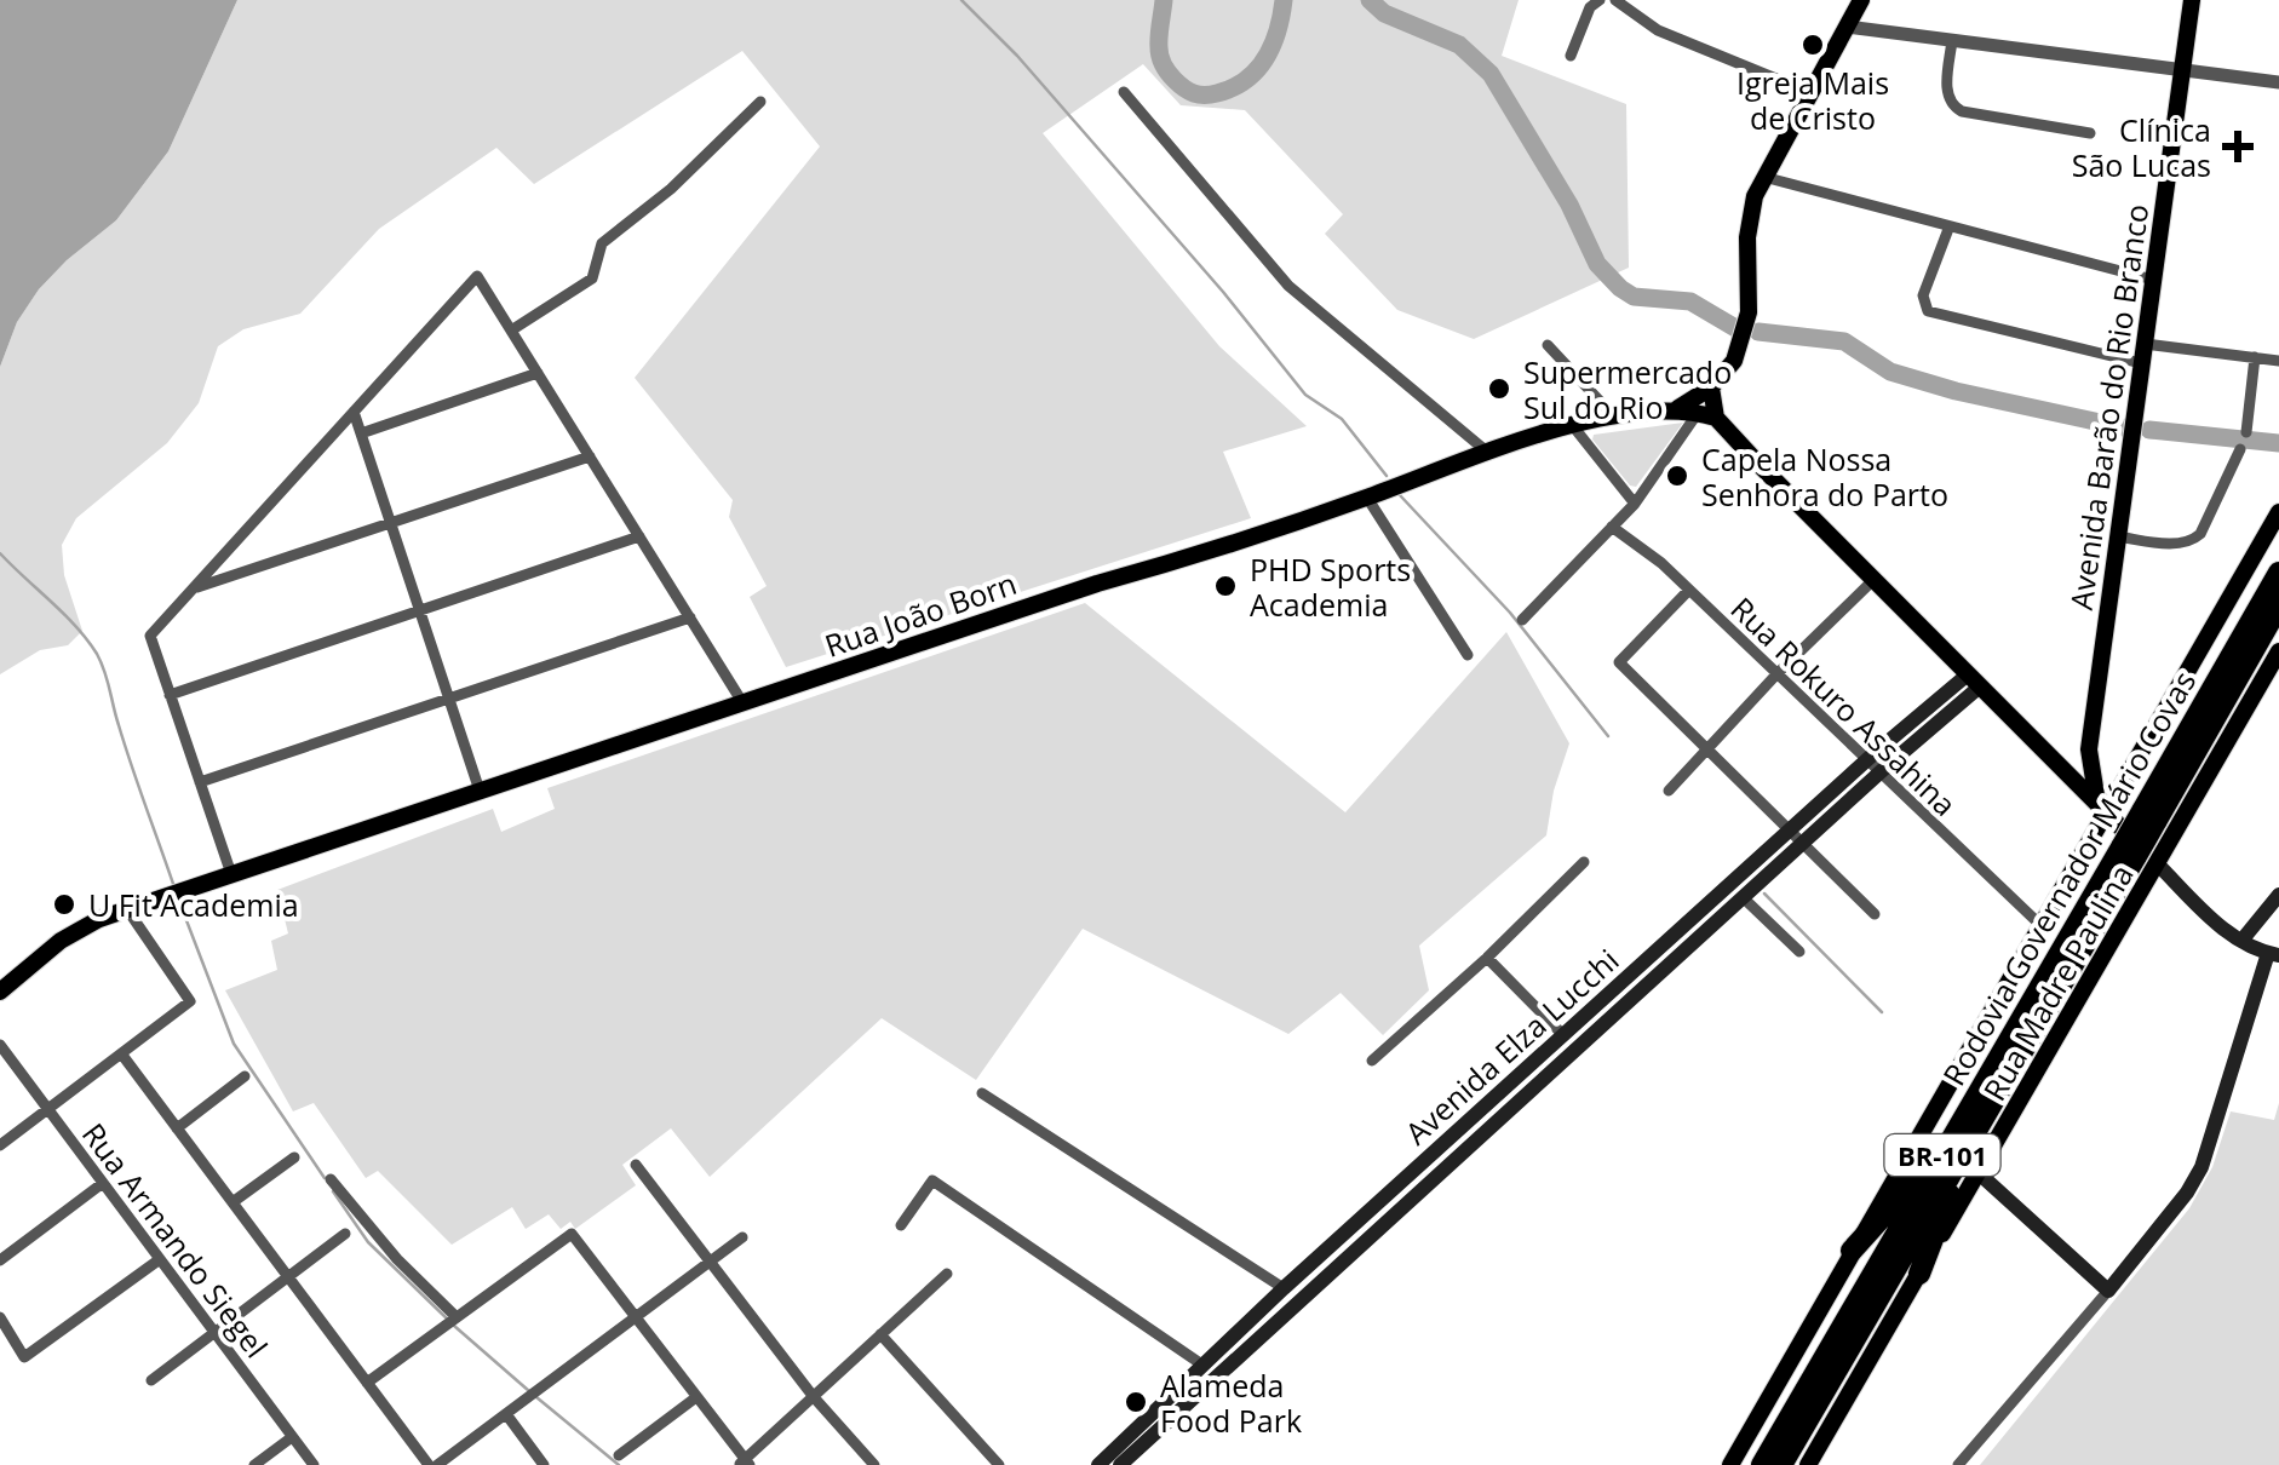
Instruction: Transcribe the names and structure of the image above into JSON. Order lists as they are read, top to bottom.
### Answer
{
  "streets": {
    "highway": ["Rodovia Governador Mário Covas", "BR-101"],
    "main road": [
      "Avenida Barão do Rio Branco",
      "Rua João Born",
      "Rua Madre Paulina",
      "Avenida Elza Lucchi"
    ],
    "street": ["Rua Rokuro Assahina", "Rua Armando Siegel"]
  },
  "crossings": [
    ["Rua Rokuro Assahina", "Avenida Elza Lucchi"],
    ["Rodovia Governador Mário Covas", "Rua Madre Paulina"]
  ],
  "places": {
    "other": [
      "Igreja Mais de Cristo",
      "Supermercado Sul do Rio",
      "Capela Nossa Senhora do Parto",
      "PHD Sports Academia",
      "U Fit Academia",
      "Alameda Food Park"
    ],
    "health": ["Clínica São Lucas"]
  }
}
